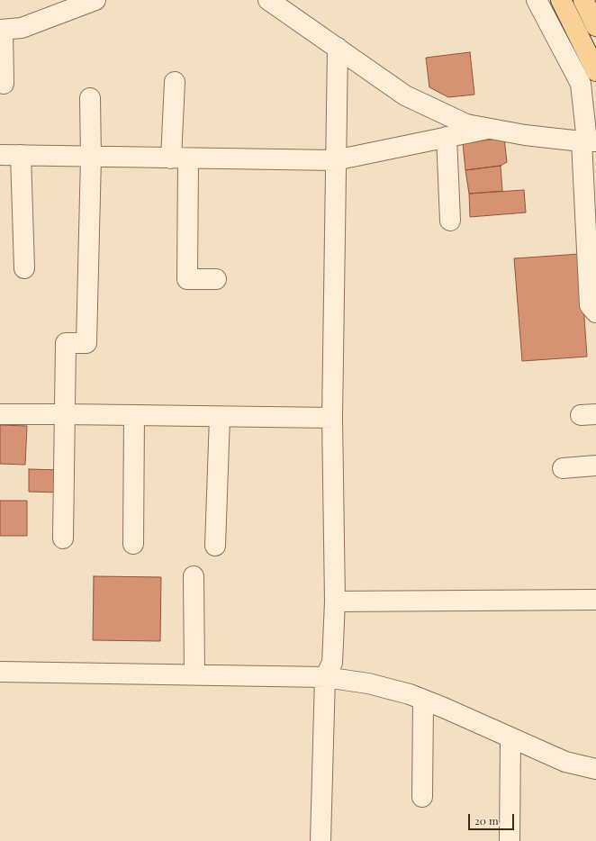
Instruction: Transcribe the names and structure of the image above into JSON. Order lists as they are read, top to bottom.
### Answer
{
  "scale_bar": "20 m"
}
